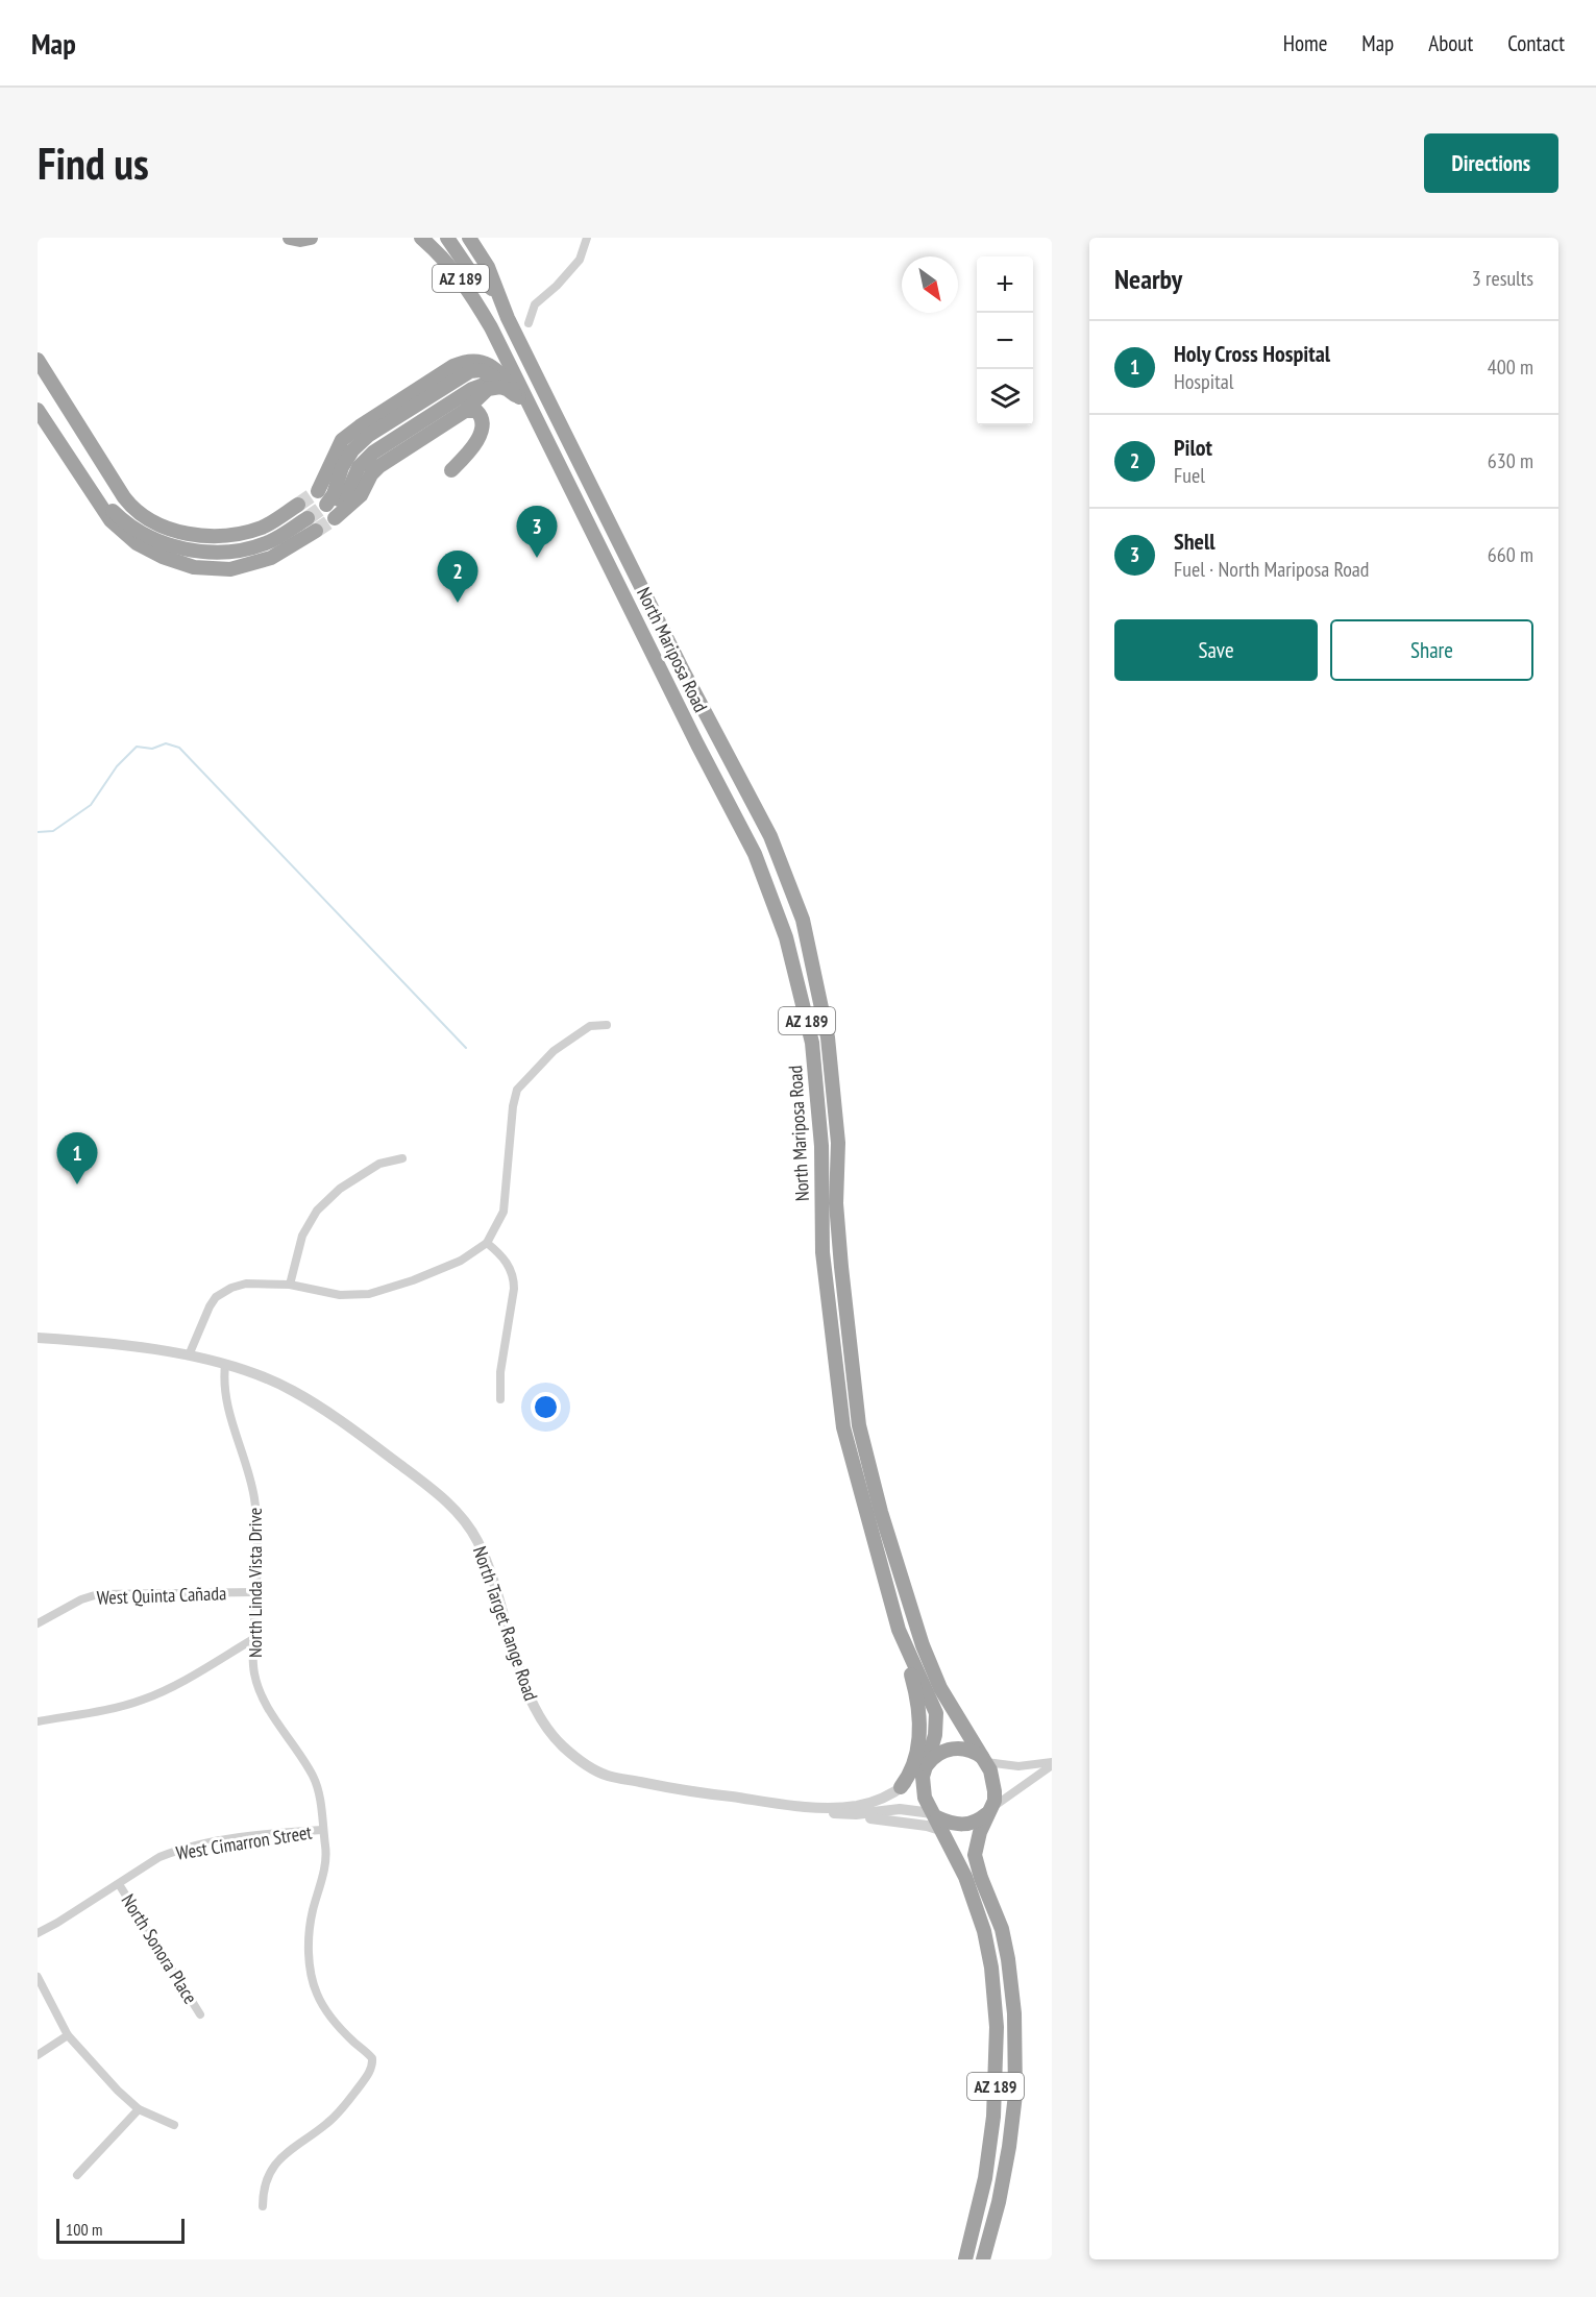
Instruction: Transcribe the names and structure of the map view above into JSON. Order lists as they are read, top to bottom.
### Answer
{
  "streets": {
    "highway": ["AZ 189", "North Mariposa Road"],
    "street": [
      "North Linda Vista Drive",
      "West Quinta Cañada",
      "North Target Range Road",
      "West Cimarron Street",
      "North Sonora Place"
    ]
  },
  "crossings": [
    ["AZ 189", "North Mariposa Road"],
    ["North Mariposa Road", "North Target Range Road"],
    ["North Linda Vista Drive", "West Quinta Cañada"],
    ["North Linda Vista Drive", "North Target Range Road"],
    ["North Linda Vista Drive", "West Cimarron Street"],
    ["West Cimarron Street", "North Sonora Place"]
  ],
  "scale_bar": "100 m",
  "north": "bottom right",
  "page": {
    "header": "Map",
    "nav": [
      "Home",
      "Map",
      "About",
      "Contact"
    ],
    "buttons": [
      "Directions",
      ["Save", "Share"]
    ],
    "title": "Find us",
    "heading": ["Nearby", "3 results"],
    "map_buttons": ["+", "−"],
    "list": [
      {
        "mark": "1",
        "name": "Holy Cross Hospital",
        "note": "Hospital",
        "value": "400 m"
      },
      {
        "mark": "2",
        "name": "Pilot",
        "note": "Fuel",
        "value": "630 m"
      },
      {
        "mark": "3",
        "name": "Shell",
        "note": "Fuel · North Mariposa Road",
        "value": "660 m"
      }
    ],
    "pins": ["3", "2", "1"],
    "scale": "100 m"
  }
}
